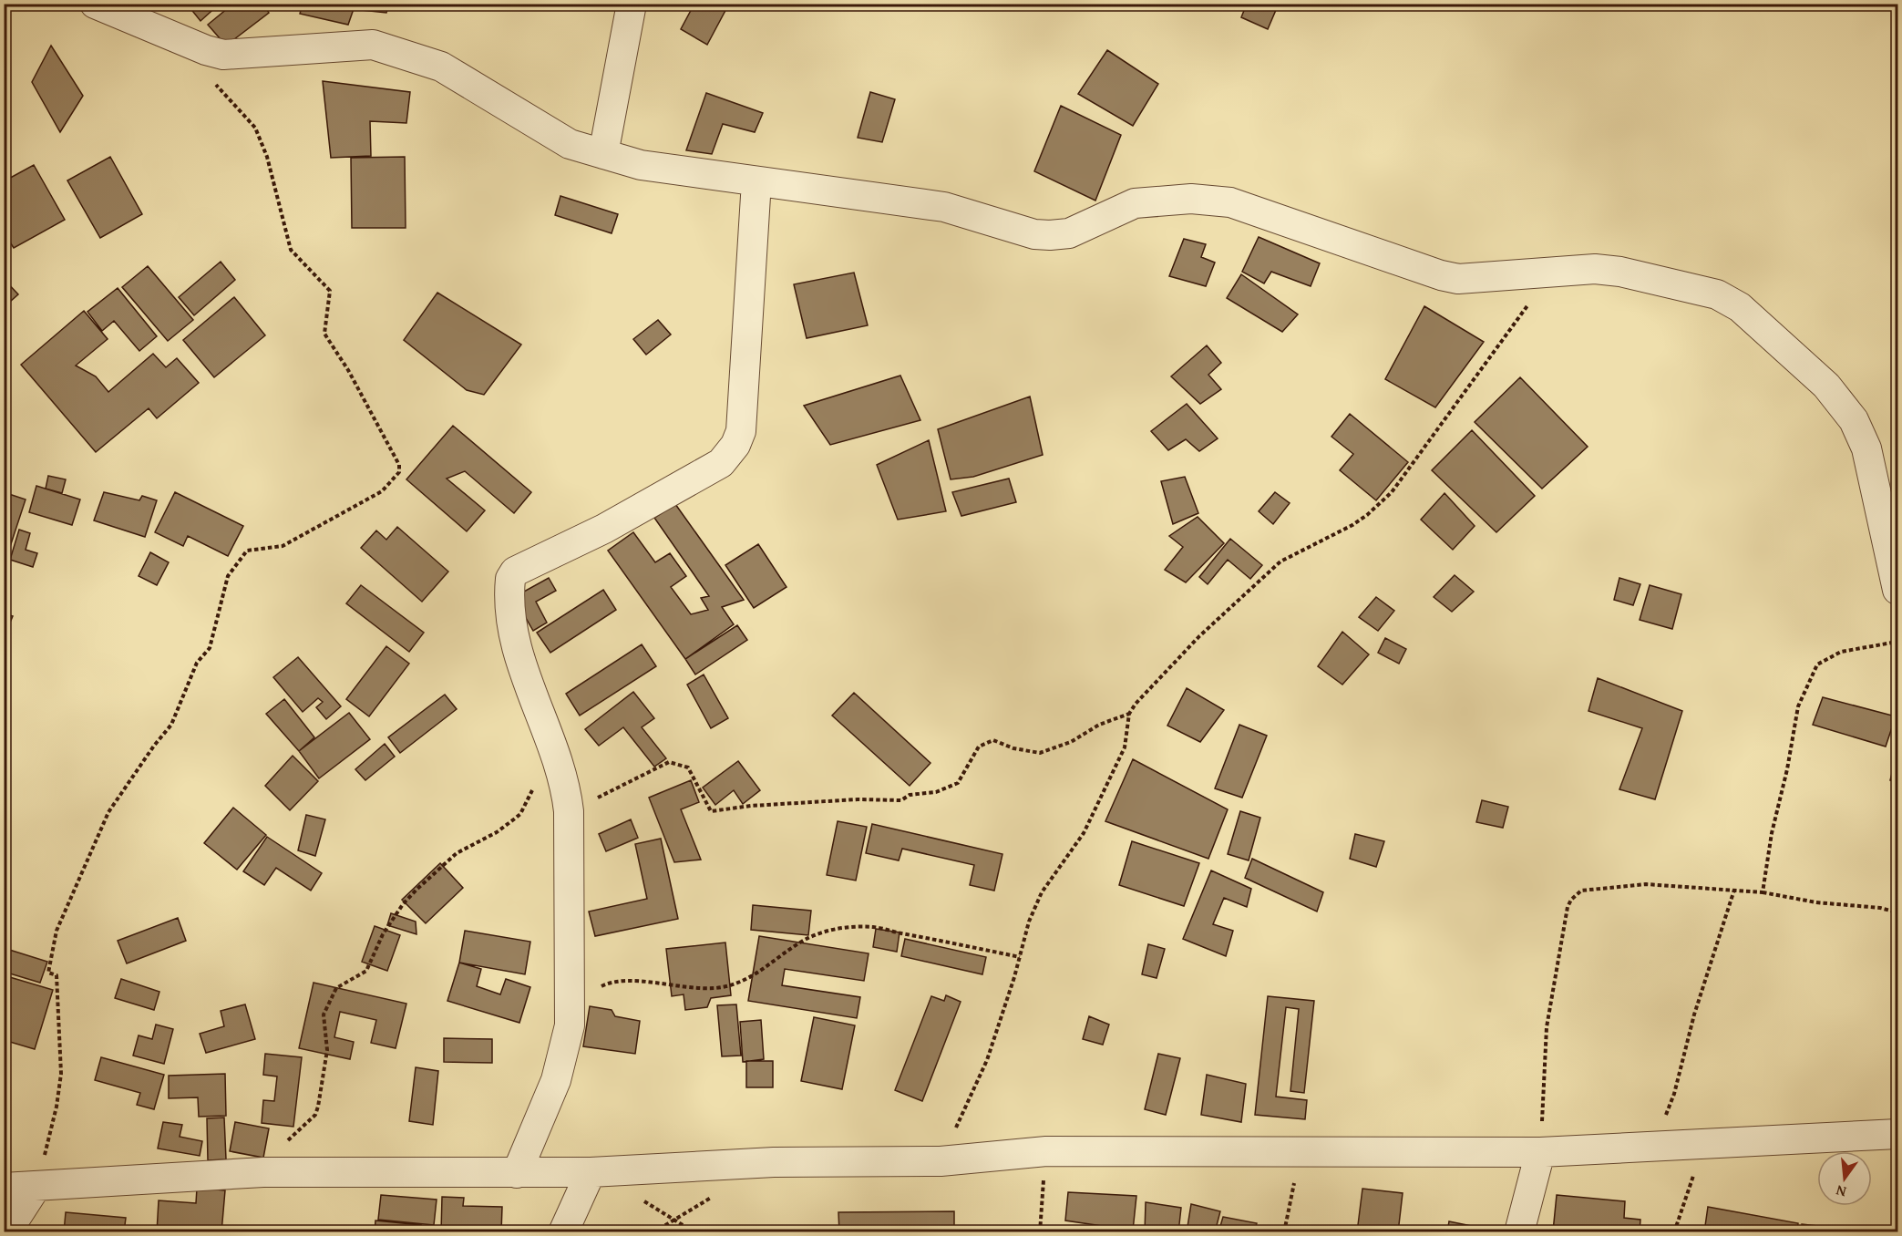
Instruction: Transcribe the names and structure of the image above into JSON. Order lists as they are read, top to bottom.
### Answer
{
  "north": "bottom"
}
